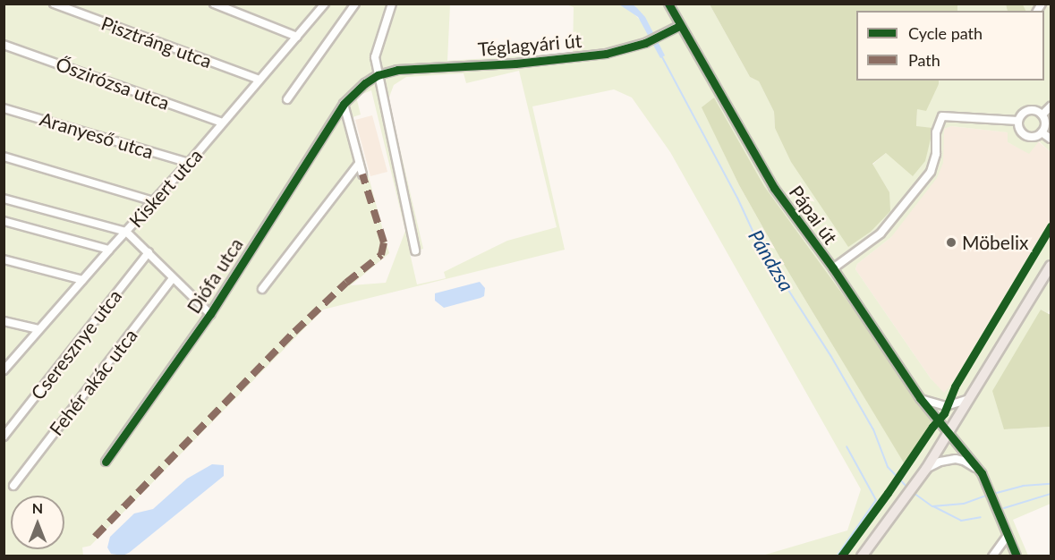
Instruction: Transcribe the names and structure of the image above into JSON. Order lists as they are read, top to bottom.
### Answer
{
  "streets": {
    "street": [
      "Pisztráng utca",
      "Téglagyári út",
      "Őszirózsa utca",
      "Aranyeső utca",
      "Kiskert utca",
      "Pápai út",
      "Diófa utca",
      "Cseresznye utca",
      "Fehér akác utca"
    ]
  },
  "crossings": [
    ["Pisztráng utca", "Kiskert utca"],
    ["Téglagyári út", "Pápai út"],
    ["Téglagyári út", "Diófa utca"],
    ["Őszirózsa utca", "Kiskert utca"],
    ["Aranyeső utca", "Kiskert utca"]
  ],
  "water": ["Pándzsa"],
  "places": ["Möbelix"],
  "legend": ["Cycle path", "Path"],
  "north": "top"
}
